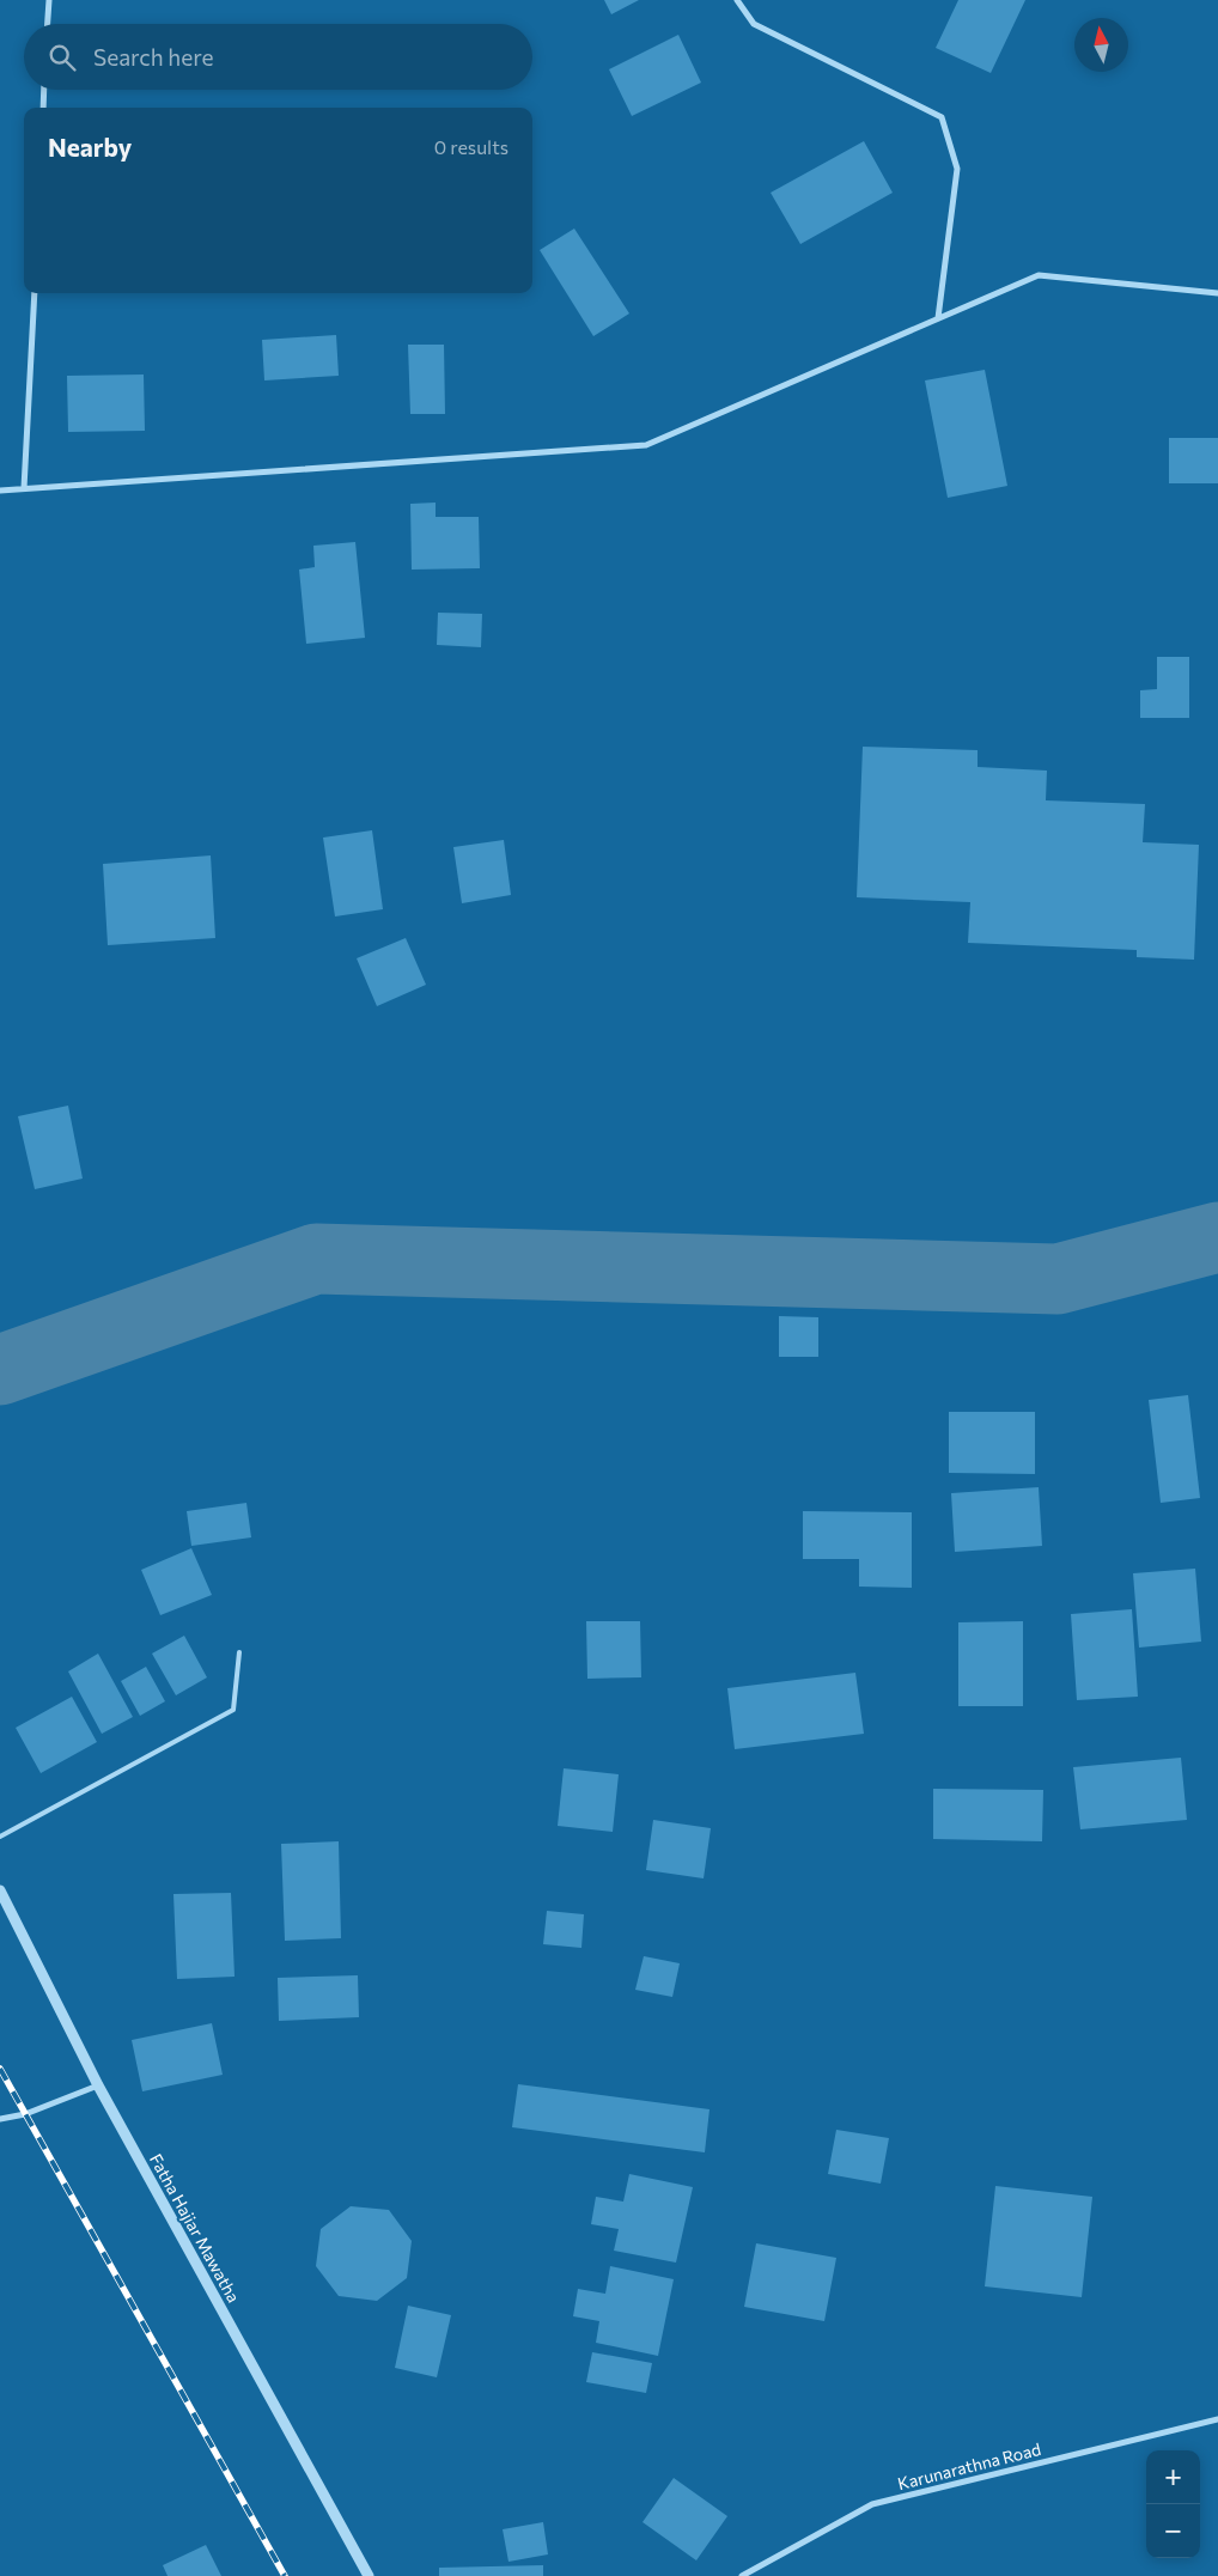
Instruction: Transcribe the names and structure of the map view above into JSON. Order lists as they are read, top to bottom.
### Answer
{
  "streets": {
    "street": ["Fatha Hajiar Mawatha", "Karunarathna Road"]
  },
  "north": "top",
  "page": {
    "search": "Search here",
    "heading": ["Nearby", "0 results"],
    "map_buttons": ["+", "−"]
  }
}
